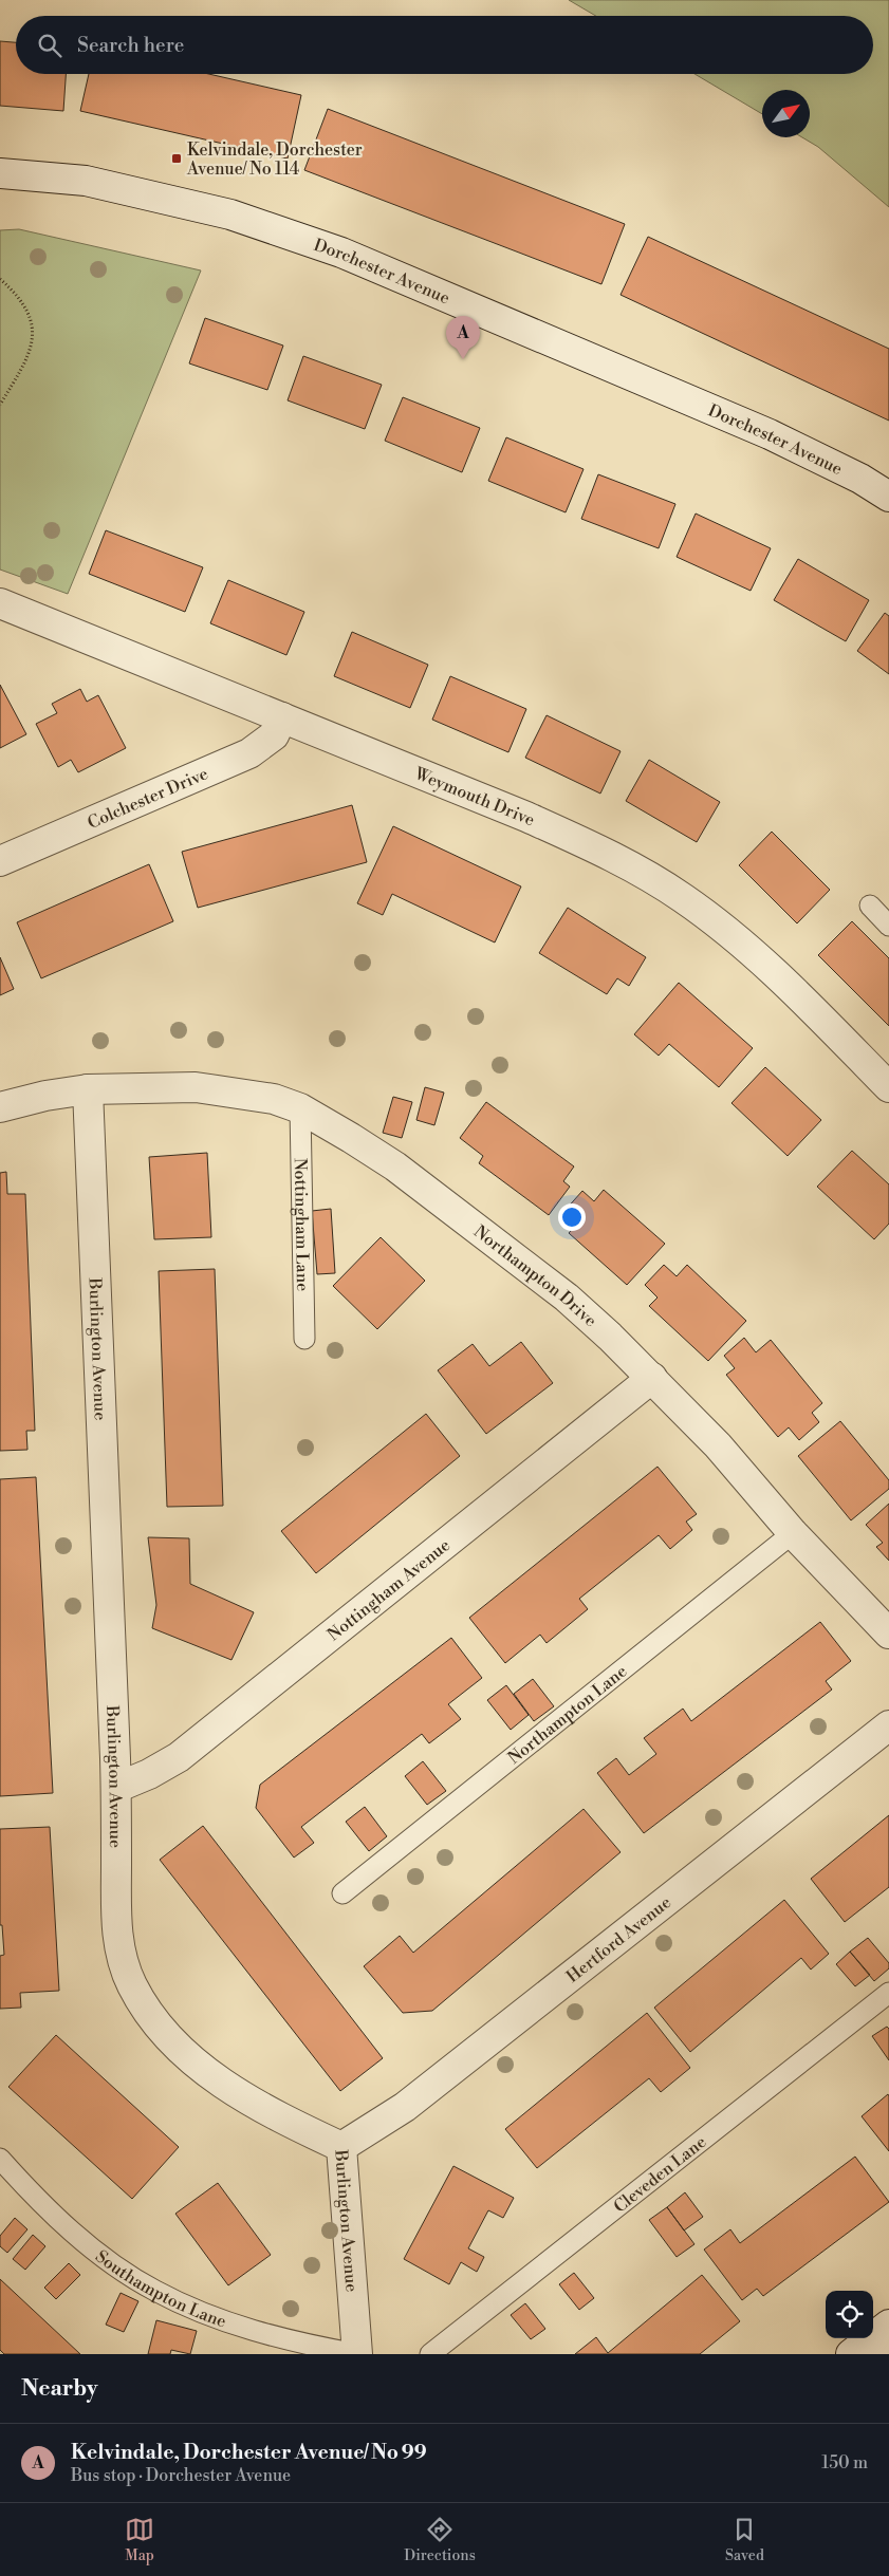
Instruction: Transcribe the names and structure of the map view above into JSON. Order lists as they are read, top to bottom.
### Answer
{
  "streets": {
    "street": [
      "Dorchester Avenue",
      "Weymouth Drive",
      "Colchester Drive",
      "Northampton Drive",
      "Burlington Avenue",
      "Nottingham Avenue",
      "Hertford Avenue"
    ],
    "lane": [
      "Nottingham Lane",
      "Northampton Lane",
      "Cleveden Lane",
      "Southampton Lane"
    ]
  },
  "crossings": [
    ["Weymouth Drive", "Colchester Drive"],
    ["Nottingham Lane", "Northampton Drive"],
    ["Northampton Drive", "Burlington Avenue"],
    ["Northampton Drive", "Nottingham Avenue"],
    ["Northampton Drive", "Northampton Lane"],
    ["Burlington Avenue", "Nottingham Avenue"],
    ["Burlington Avenue", "Hertford Avenue"],
    ["Burlington Avenue", "Southampton Lane"]
  ],
  "places": {
    "transit": ["Kelvindale, Dorchester Avenue/ No 114"]
  },
  "north": "top right",
  "page": {
    "search": "Search here",
    "pins": "A",
    "heading": "Nearby",
    "list": [
      {
        "mark": "A",
        "name": "Kelvindale, Dorchester Avenue/ No 99",
        "note": "Bus stop · Dorchester Avenue",
        "value": "150 m"
      }
    ],
    "nav": ["Map", "Directions", "Saved"]
  }
}
